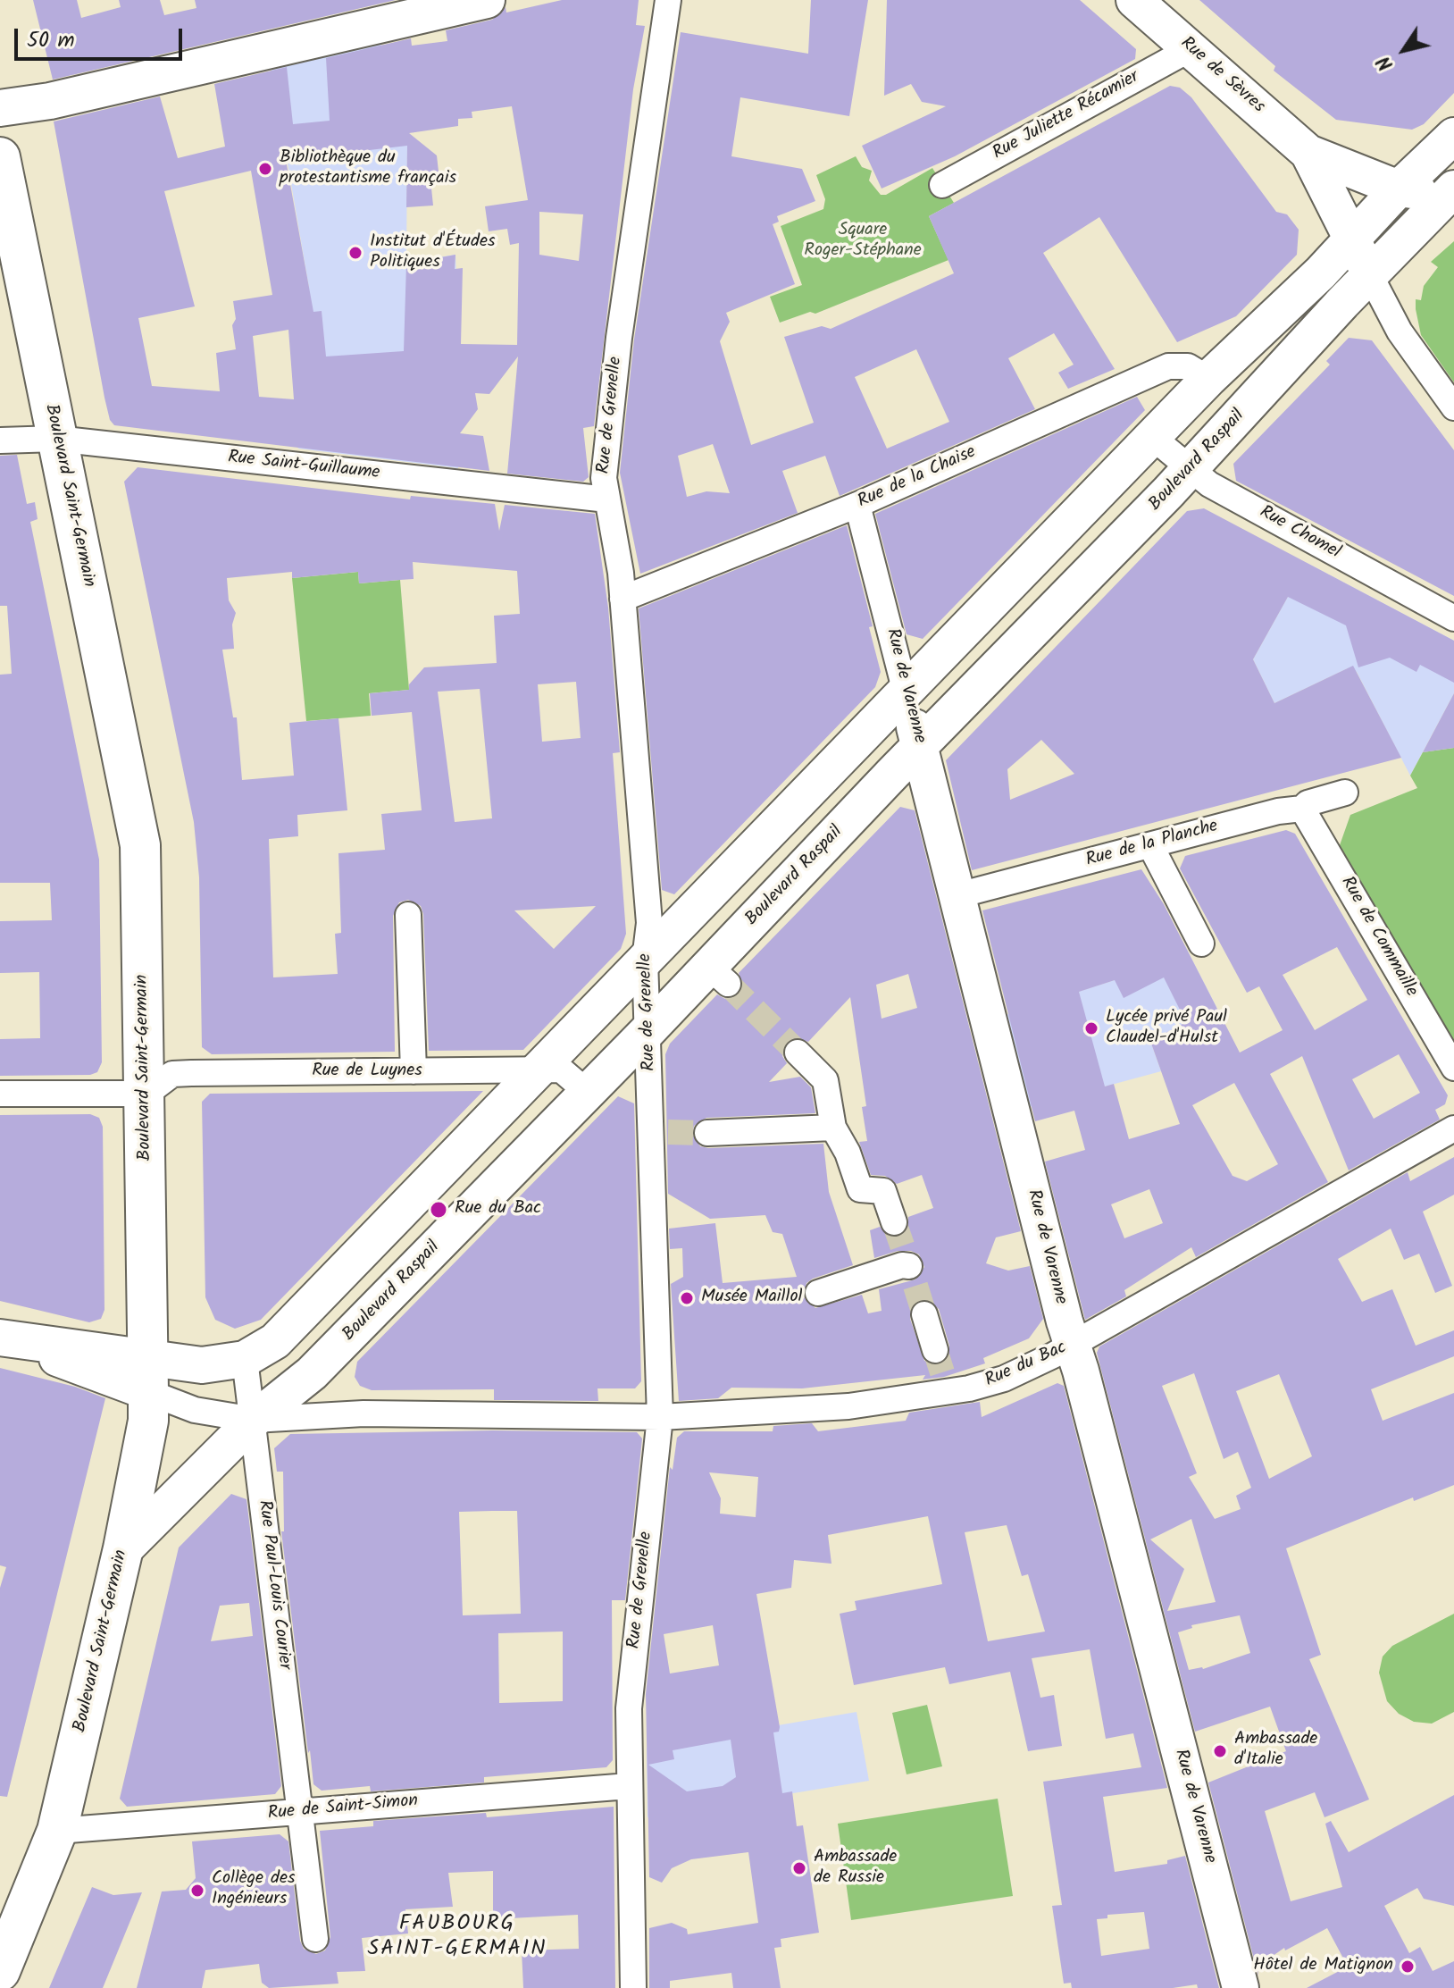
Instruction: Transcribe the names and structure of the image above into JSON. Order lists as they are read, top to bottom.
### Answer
{
  "streets": {
    "main road": [
      "Rue de Sèvres",
      "Boulevard Raspail",
      "Boulevard Saint-Germain",
      "Rue de Varenne",
      "Rue du Bac"
    ],
    "street": [
      "Rue Juliette Récamier",
      "Rue de Grenelle",
      "Rue Saint-Guillaume",
      "Rue de la Chaise",
      "Rue Chomel",
      "Rue de la Planche",
      "Rue de Commaille",
      "Rue de Luynes",
      "Rue Paul-Louis Courier",
      "Rue de Saint-Simon"
    ]
  },
  "crossings": [
    ["Rue de Sèvres", "Rue Juliette Récamier"],
    ["Rue de Sèvres", "Boulevard Raspail"],
    ["Rue de Grenelle", "Boulevard Raspail"],
    ["Rue de Grenelle", "Rue Saint-Guillaume"],
    ["Rue de Grenelle", "Rue de la Chaise"],
    ["Rue de Grenelle", "Rue du Bac"],
    ["Rue de Grenelle", "Rue de Saint-Simon"],
    ["Boulevard Raspail", "Boulevard Saint-Germain"],
    ["Boulevard Raspail", "Rue Chomel"],
    ["Boulevard Raspail", "Rue de Varenne"],
    ["Boulevard Raspail", "Rue de Luynes"],
    ["Boulevard Raspail", "Rue du Bac"],
    ["Boulevard Raspail", "Rue Paul-Louis Courier"],
    ["Rue Saint-Guillaume", "Boulevard Saint-Germain"],
    ["Rue de la Chaise", "Rue de Varenne"],
    ["Boulevard Saint-Germain", "Rue de Luynes"],
    ["Boulevard Saint-Germain", "Rue du Bac"],
    ["Boulevard Saint-Germain", "Rue de Saint-Simon"],
    ["Rue de Varenne", "Rue de la Planche"],
    ["Rue de Varenne", "Rue du Bac"],
    ["Rue de la Planche", "Rue de Commaille"],
    ["Rue du Bac", "Rue Paul-Louis Courier"],
    ["Rue Paul-Louis Courier", "Rue de Saint-Simon"]
  ],
  "districts": ["FAUBOURG SAINT-GERMAIN"],
  "parks": ["Square Roger-Stéphane"],
  "places": [
    "Bibliothèque du protestantisme français",
    "Institut d'Études Politiques",
    "Lycée privé Paul Claudel-d'Hulst",
    "Rue du Bac",
    "Musée Maillol",
    "Ambassade d'Italie",
    "Ambassade de Russie",
    "Collège des Ingénieurs",
    "Hôtel de Matignon"
  ],
  "scale_bar": "50 m",
  "north": "bottom left"
}
